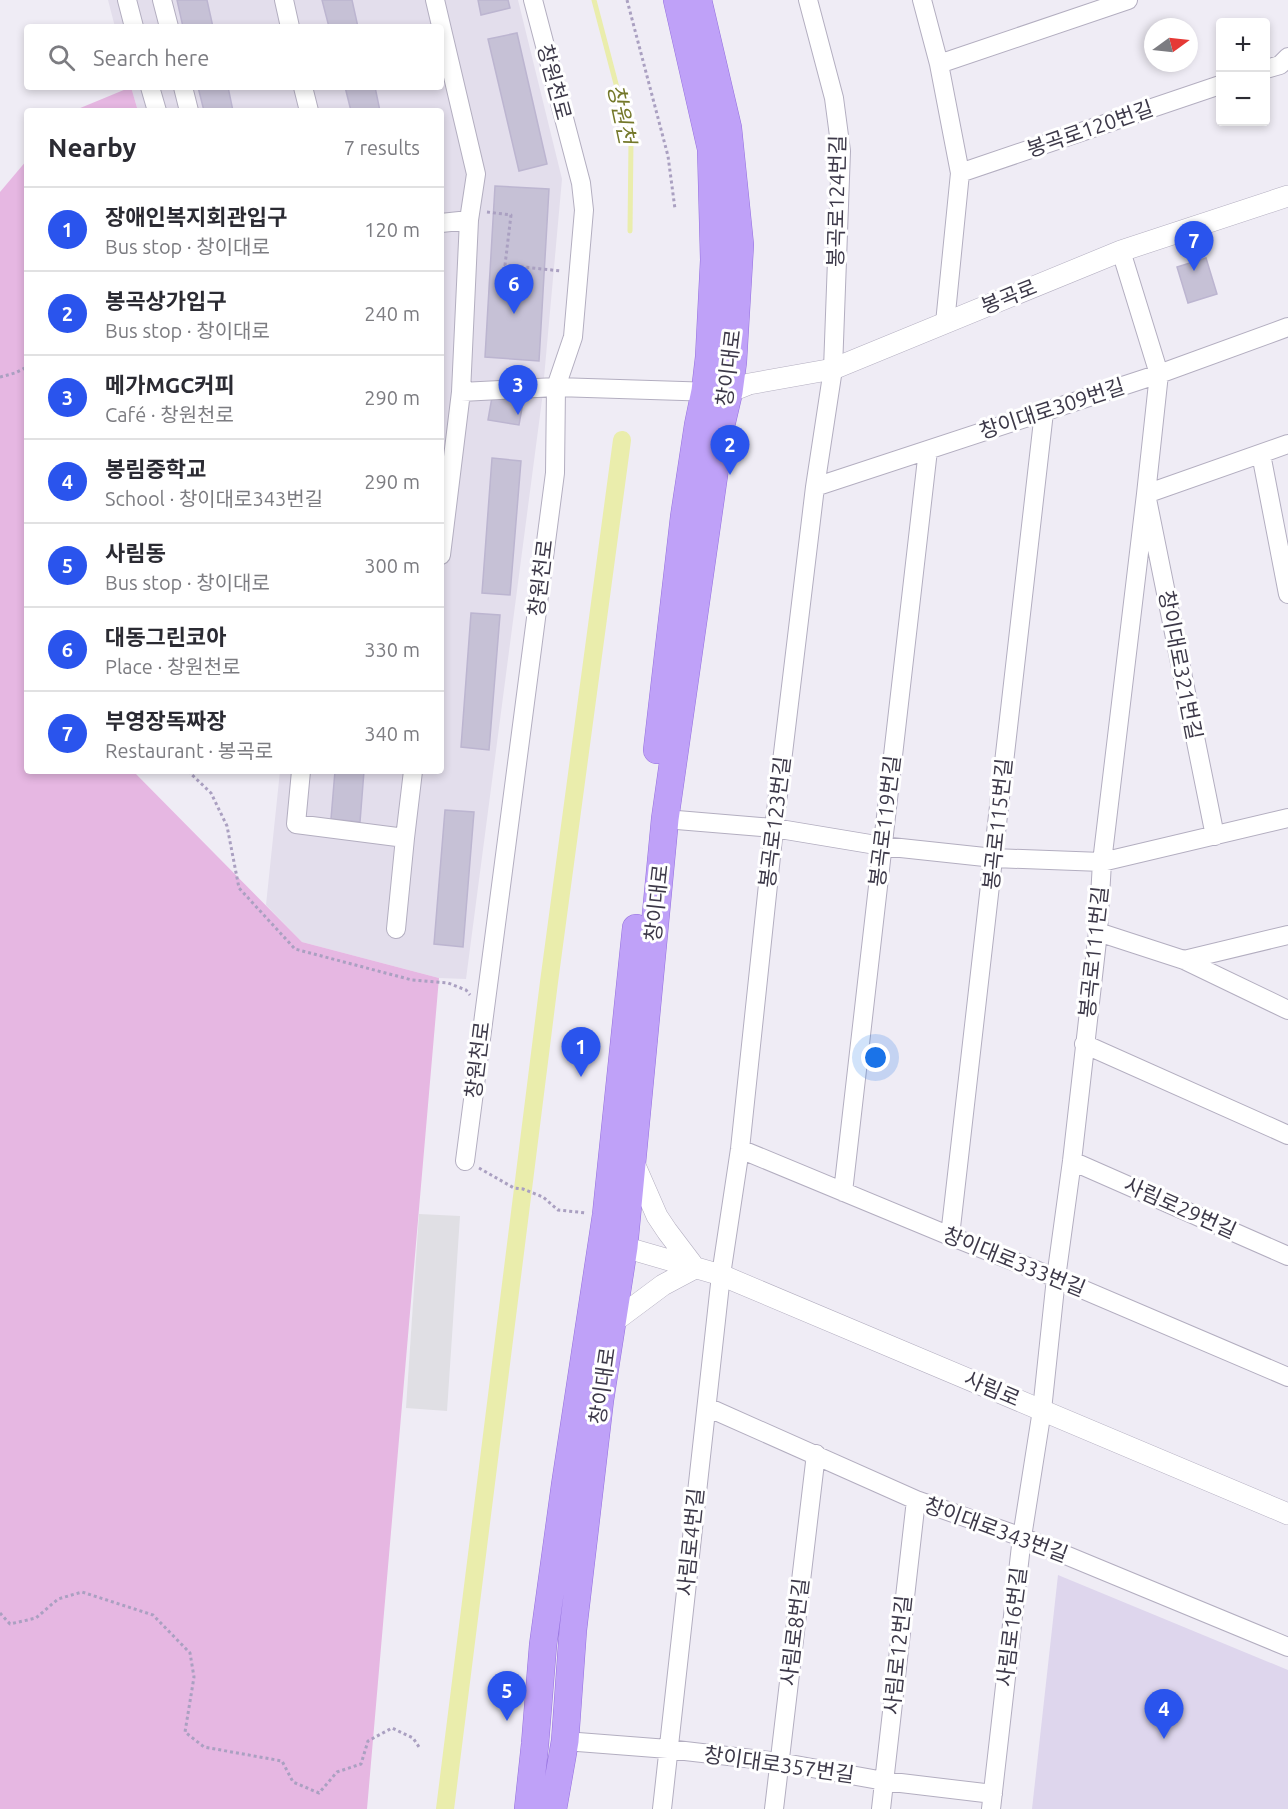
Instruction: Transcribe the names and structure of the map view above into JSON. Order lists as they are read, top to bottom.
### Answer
{
  "streets": {
    "main road": ["창이대로"],
    "street": [
      "창원천로",
      "봉곡로120번길",
      "봉곡로124번길",
      "봉곡로",
      "창이대로309번길",
      "창이대로321번길",
      "봉곡로119번길",
      "봉곡로123번길",
      "봉곡로115번길",
      "봉곡로111번길",
      "사림로29번길",
      "창이대로333번길",
      "사림로",
      "창이대로343번길",
      "사림로4번길",
      "사림로16번길",
      "사림로8번길",
      "사림로12번길",
      "창이대로357번길"
    ]
  },
  "crossings": [
    ["봉곡로124번길", "봉곡로"],
    ["봉곡로124번길", "봉곡로123번길"],
    ["봉곡로", "창이대로"],
    ["봉곡로", "봉곡로123번길"],
    ["봉곡로", "봉곡로111번길"],
    ["창이대로", "사림로"],
    ["창이대로", "창이대로357번길"],
    ["창이대로309번길", "봉곡로119번길"],
    ["창이대로309번길", "봉곡로123번길"],
    ["창이대로309번길", "봉곡로115번길"],
    ["창이대로309번길", "봉곡로111번길"],
    ["창이대로321번길", "봉곡로111번길"],
    ["봉곡로119번길", "창이대로333번길"],
    ["봉곡로123번길", "창이대로333번길"],
    ["봉곡로123번길", "사림로"],
    ["봉곡로123번길", "사림로4번길"],
    ["봉곡로115번길", "창이대로333번길"],
    ["봉곡로111번길", "사림로29번길"],
    ["봉곡로111번길", "창이대로333번길"],
    ["봉곡로111번길", "사림로"],
    ["봉곡로111번길", "사림로16번길"],
    ["사림로", "사림로4번길"],
    ["사림로", "사림로16번길"],
    ["창이대로343번길", "사림로4번길"],
    ["창이대로343번길", "사림로16번길"],
    ["창이대로343번길", "사림로8번길"],
    ["창이대로343번길", "사림로12번길"],
    ["사림로4번길", "창이대로357번길"],
    ["사림로16번길", "창이대로357번길"],
    ["사림로8번길", "창이대로357번길"],
    ["사림로12번길", "창이대로357번길"]
  ],
  "water": ["창원천"],
  "north": "right",
  "page": {
    "map_buttons": ["+", "−"],
    "search": "Search here",
    "heading": ["Nearby", "7 results"],
    "list": [
      {
        "mark": "1",
        "name": "장애인복지회관입구",
        "note": "Bus stop · 창이대로",
        "value": "120 m"
      },
      {
        "mark": "2",
        "name": "봉곡상가입구",
        "note": "Bus stop · 창이대로",
        "value": "240 m"
      },
      {
        "mark": "3",
        "name": "메가MGC커피",
        "note": "Café · 창원천로",
        "value": "290 m"
      },
      {
        "mark": "4",
        "name": "봉림중학교",
        "note": "School · 창이대로343번길",
        "value": "290 m"
      },
      {
        "mark": "5",
        "name": "사림동",
        "note": "Bus stop · 창이대로",
        "value": "300 m"
      },
      {
        "mark": "6",
        "name": "대동그린코아",
        "note": "Place · 창원천로",
        "value": "330 m"
      },
      {
        "mark": "7",
        "name": "부영장독짜장",
        "note": "Restaurant · 봉곡로",
        "value": "340 m"
      }
    ],
    "pins": [
      "7",
      "6",
      "3",
      "2",
      "1",
      "5",
      "4"
    ]
  }
}
